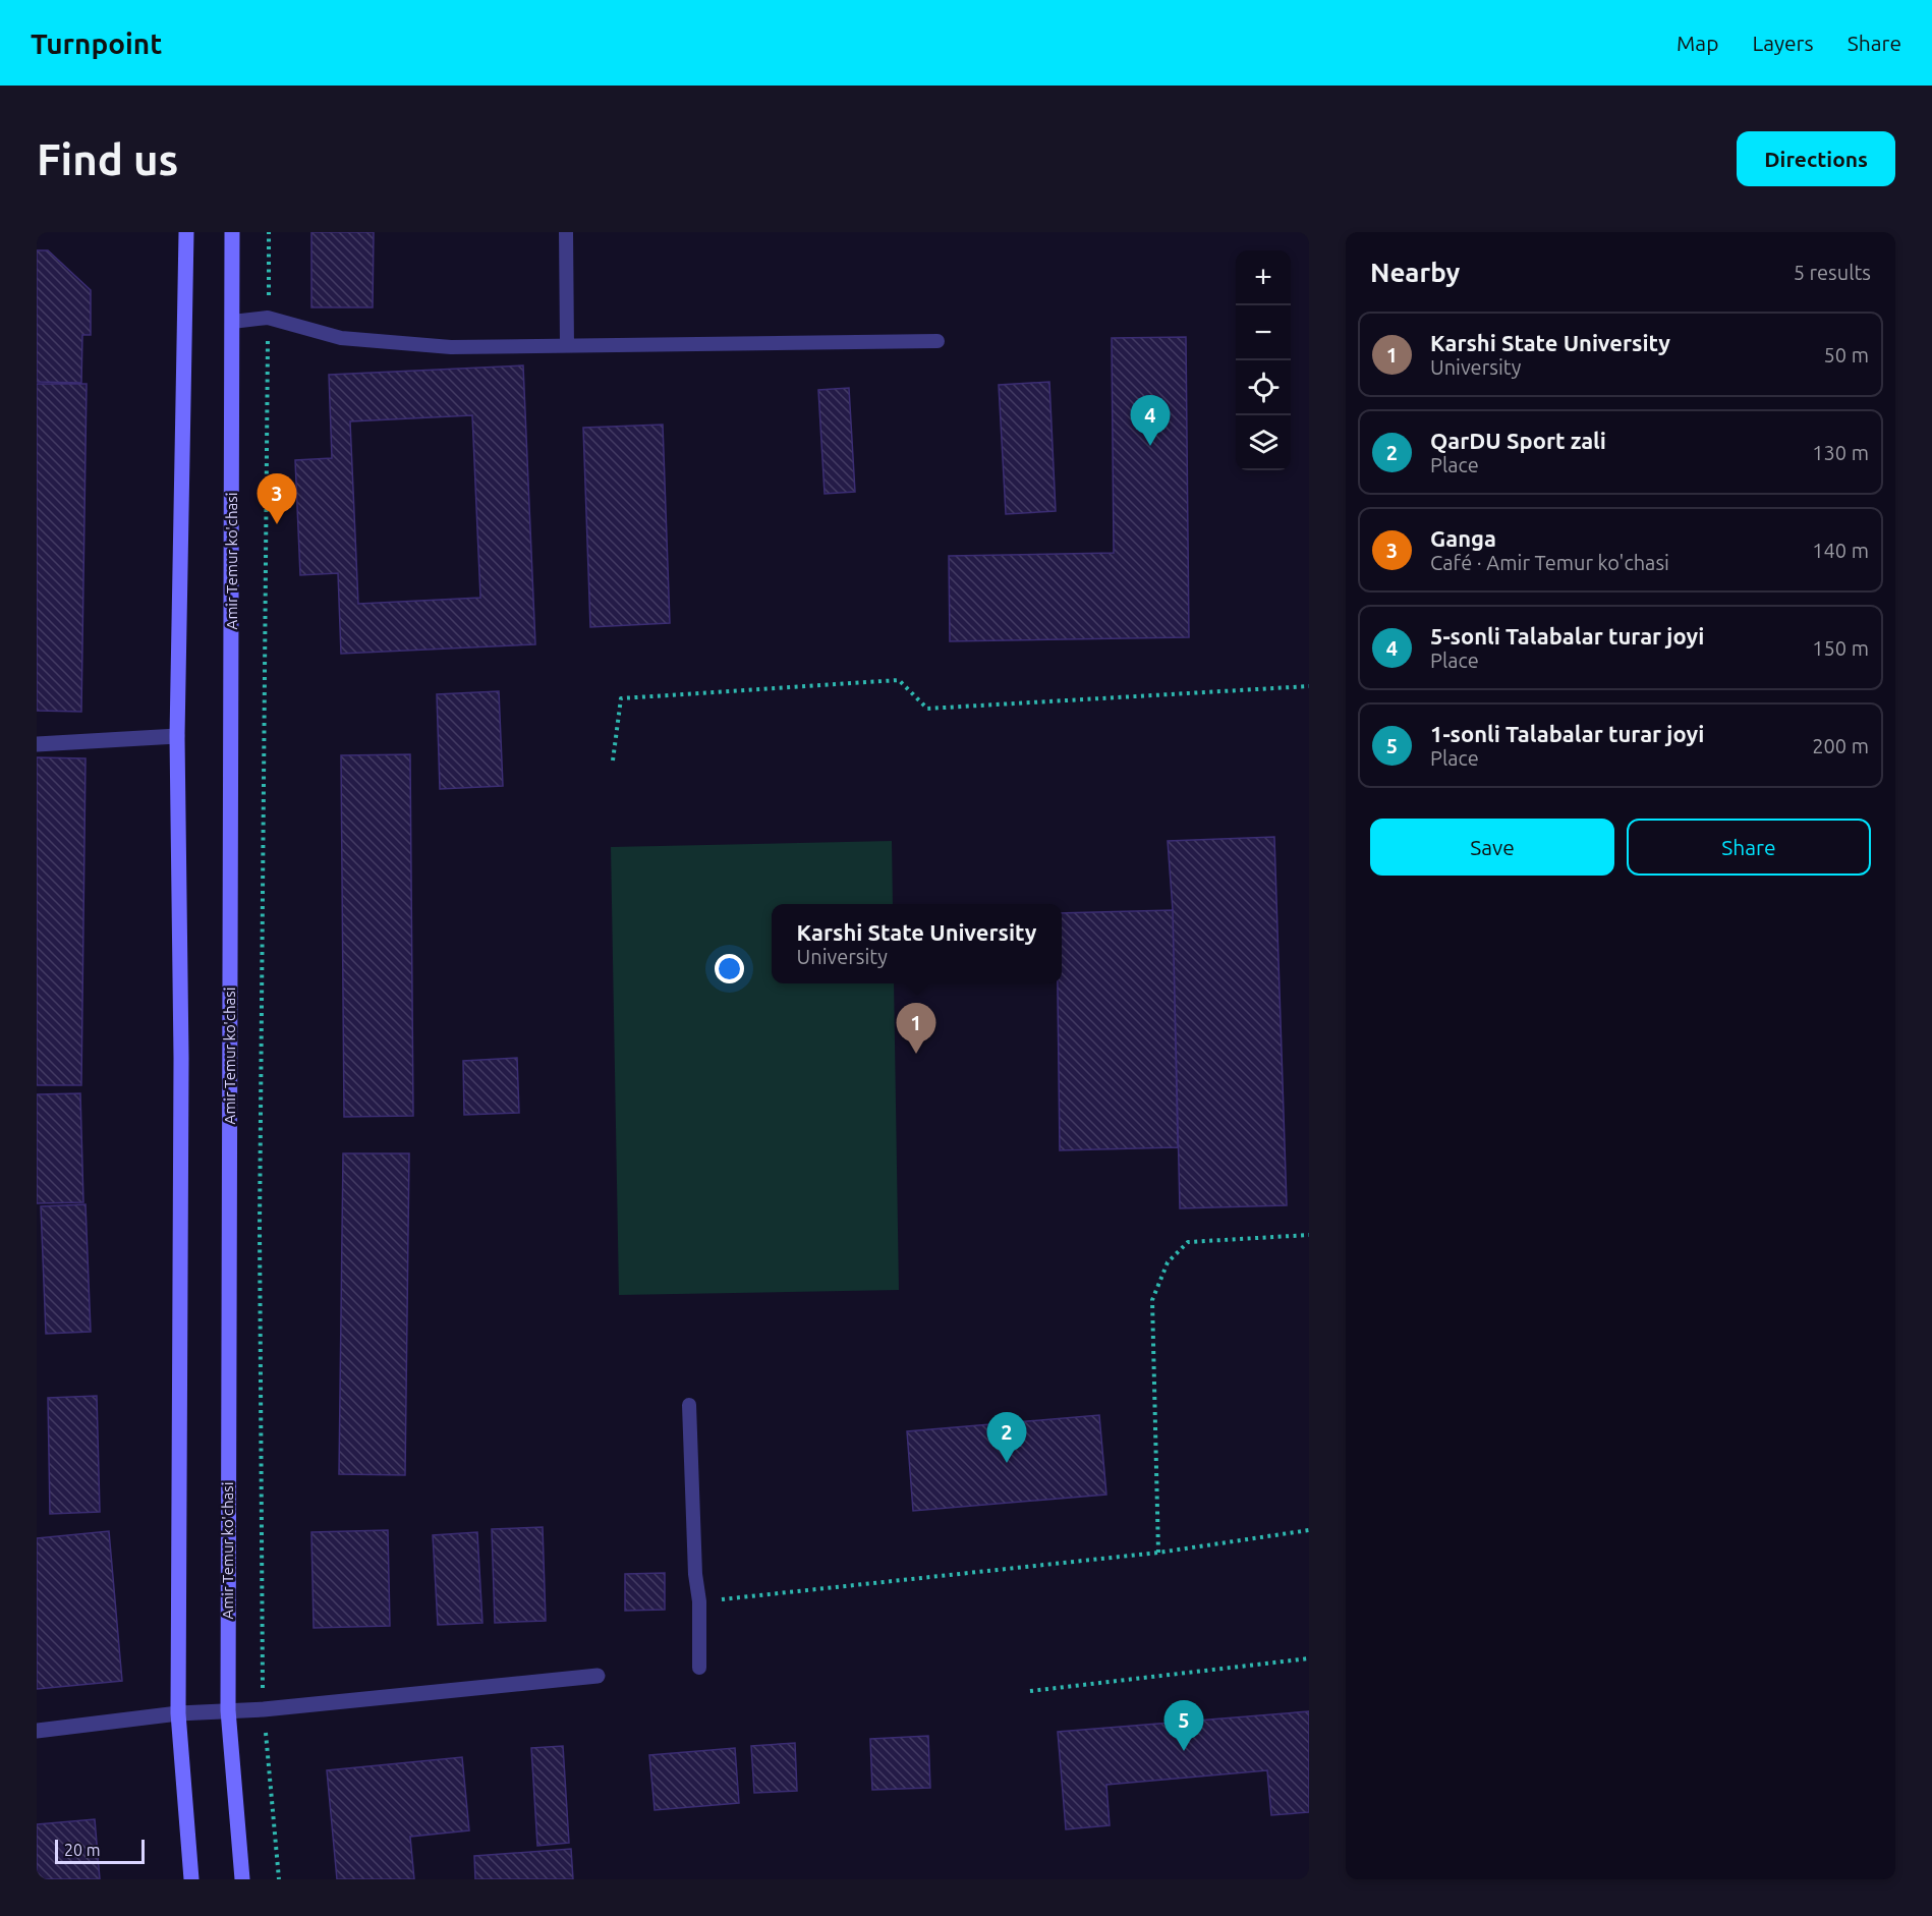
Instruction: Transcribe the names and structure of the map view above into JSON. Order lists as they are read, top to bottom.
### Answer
{
  "streets": {
    "main road": ["Amir Temur ko'chasi"]
  },
  "scale_bar": "20 m",
  "page": {
    "header": "Turnpoint",
    "nav": ["Map", "Layers", "Share"],
    "buttons": [
      "Directions",
      ["Save", "Share"]
    ],
    "title": "Find us",
    "heading": ["Nearby", "5 results"],
    "map_buttons": ["+", "−"],
    "list": [
      {
        "mark": "1",
        "name": "Karshi State University",
        "note": "University",
        "value": "50 m"
      },
      {
        "mark": "2",
        "name": "QarDU Sport zali",
        "note": "Place",
        "value": "130 m"
      },
      {
        "mark": "3",
        "name": "Ganga",
        "note": "Café · Amir Temur ko'chasi",
        "value": "140 m"
      },
      {
        "mark": "4",
        "name": "5-sonli Talabalar turar joyi",
        "note": "Place",
        "value": "150 m"
      },
      {
        "mark": "5",
        "name": "1-sonli Talabalar turar joyi",
        "note": "Place",
        "value": "200 m"
      }
    ],
    "pins": [
      "4",
      "3",
      "1",
      "2",
      "5"
    ],
    "popup": ["Karshi State University", "University"],
    "scale": "20 m"
  }
}
